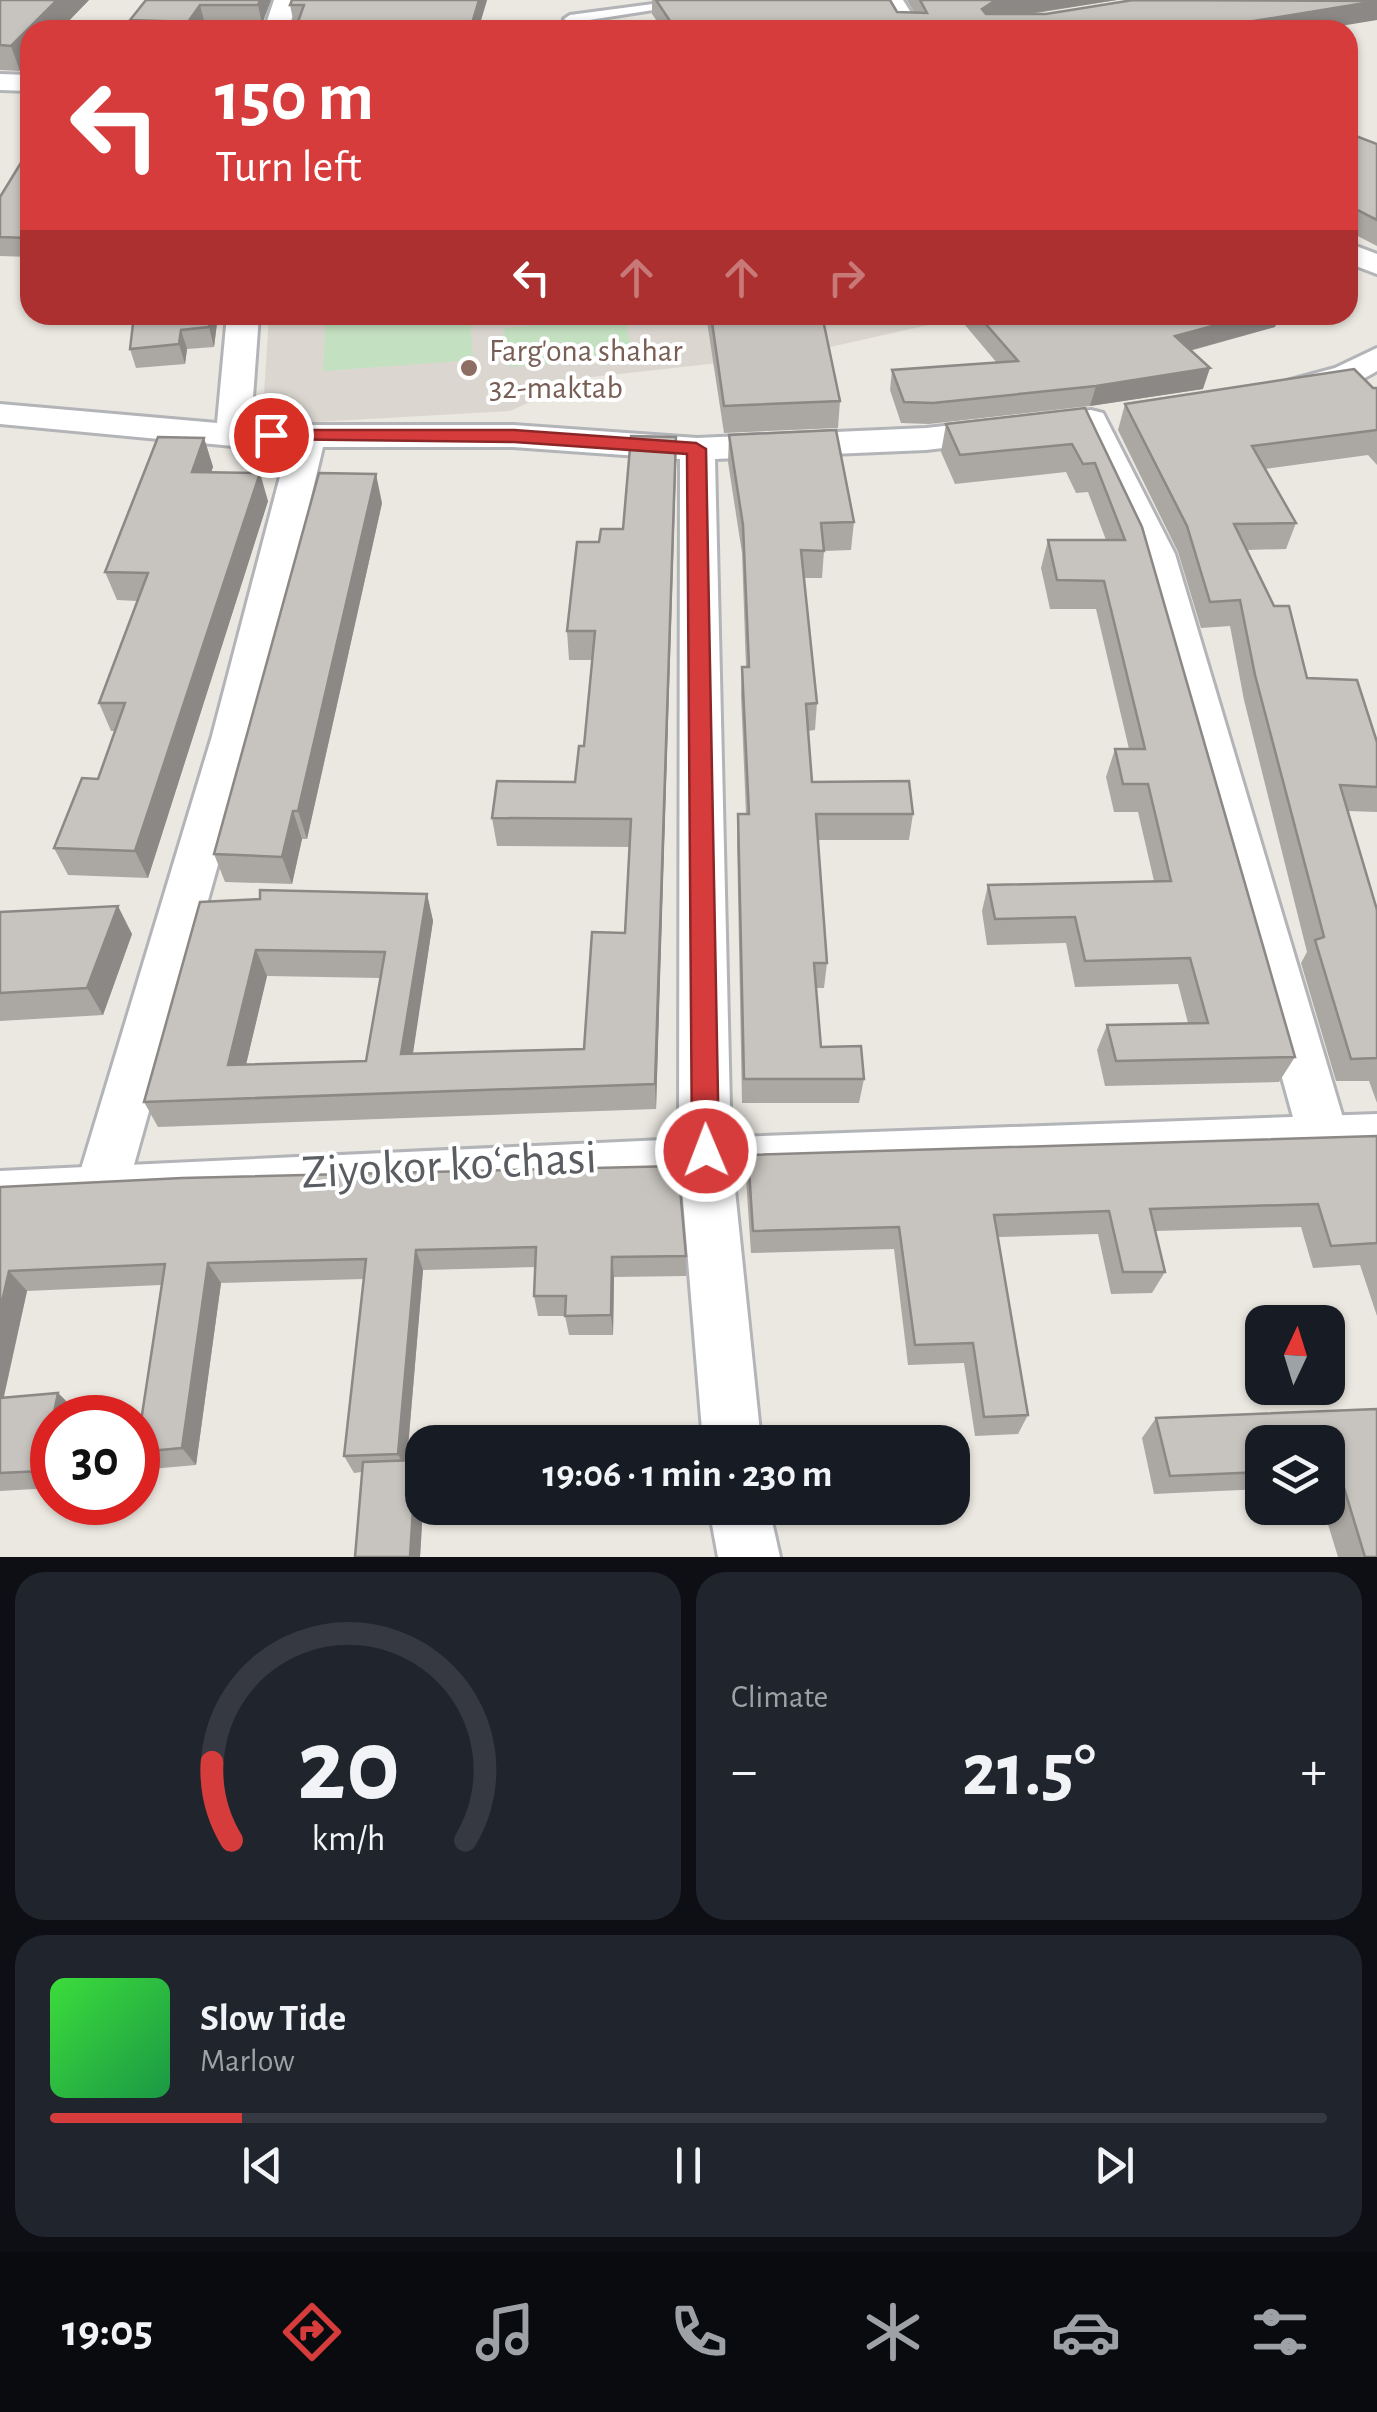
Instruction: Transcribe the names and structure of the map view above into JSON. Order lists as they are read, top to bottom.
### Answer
{
  "streets": {
    "lane": ["Ziyokor koʻchasi"]
  },
  "places": ["Farg'ona shahar 32-maktab"],
  "north": "top",
  "page": {
    "turn": ["150 m", "Turn left"],
    "limit": "30",
    "trip": "19:06 · 1 min · 230 m",
    "tile": "Climate",
    "heat": ["−", "21.5°", "+"],
    "song": ["Slow Tide", "Marlow"],
    "tabs": "19:05",
    "gauge": ["20", "km/h"]
  }
}
